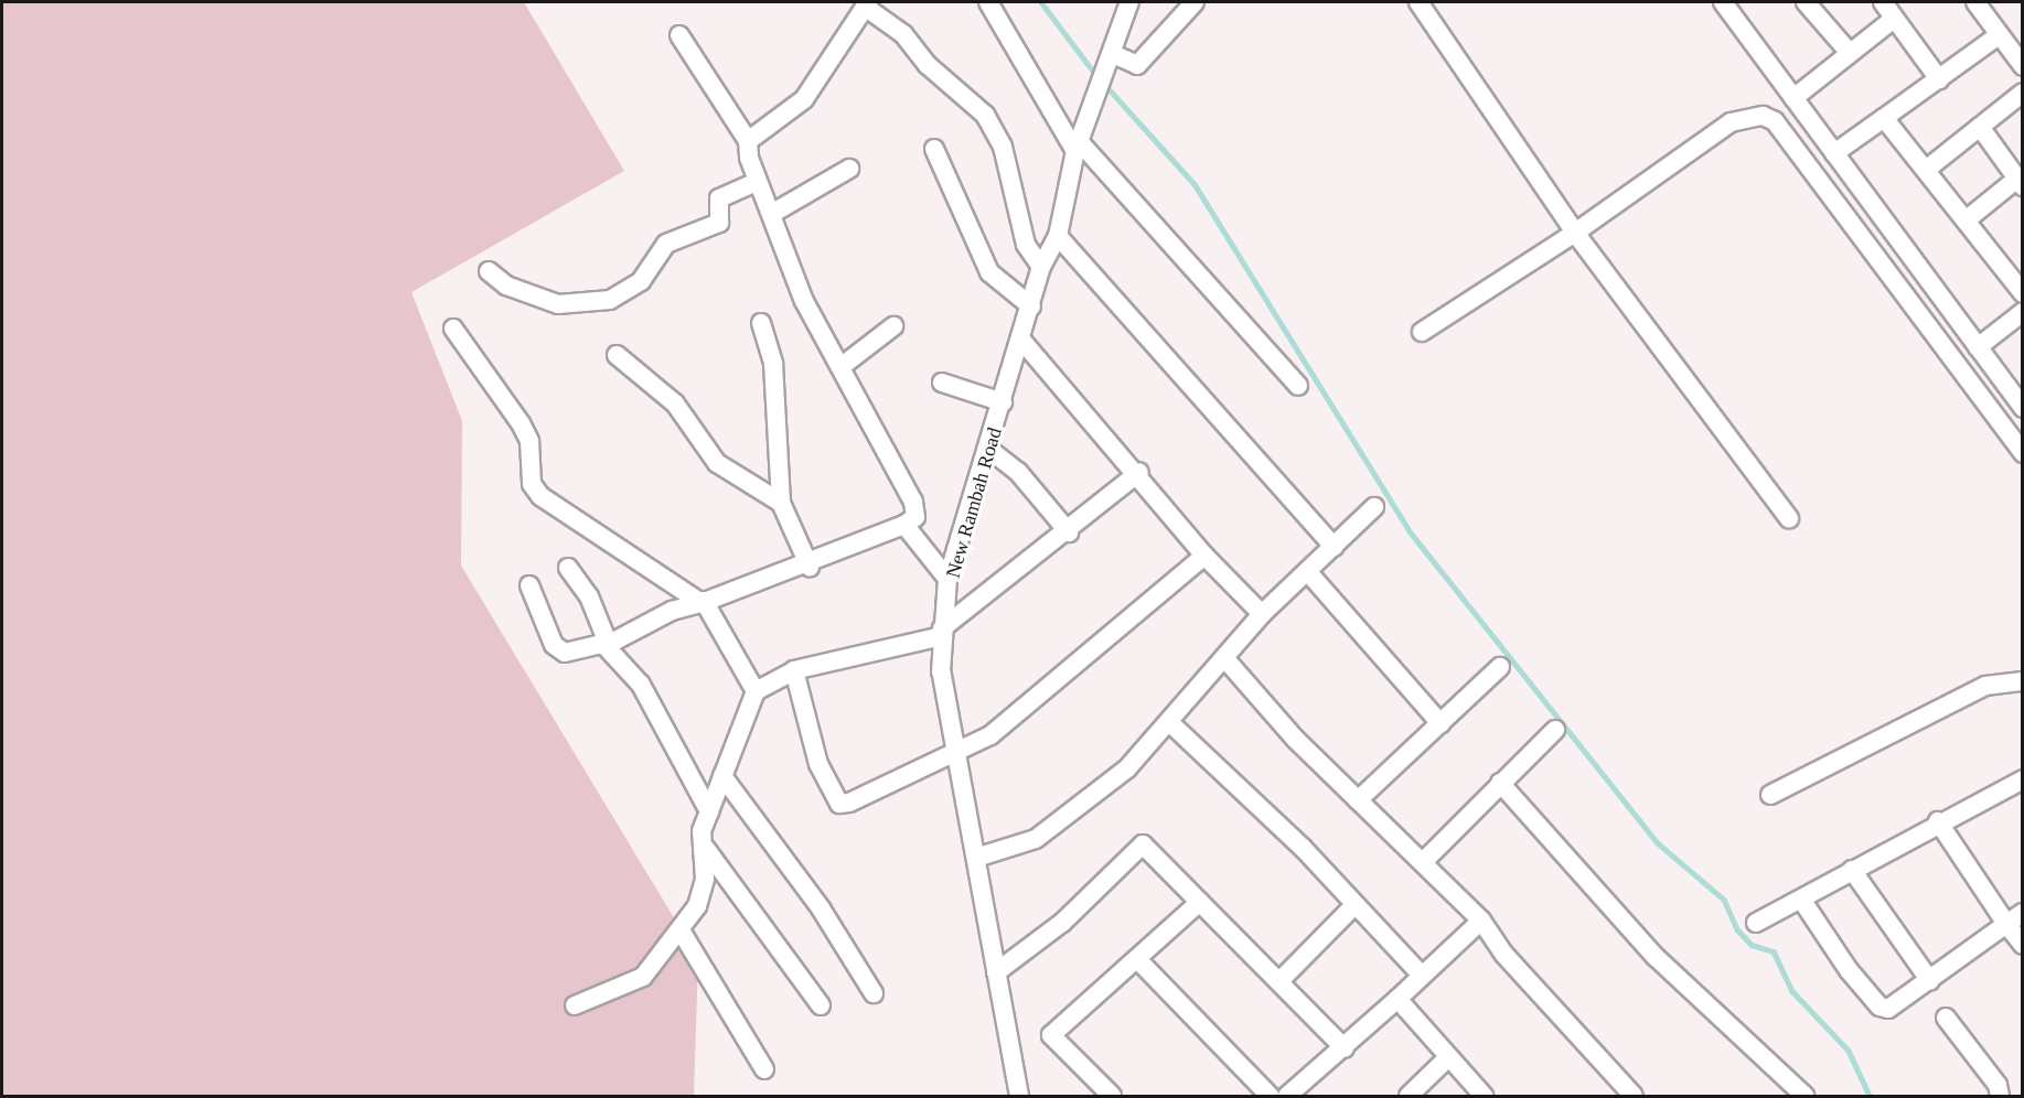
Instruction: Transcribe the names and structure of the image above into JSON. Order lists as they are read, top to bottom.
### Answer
{
  "streets": {
    "street": ["New Rambah Road"]
  }
}
